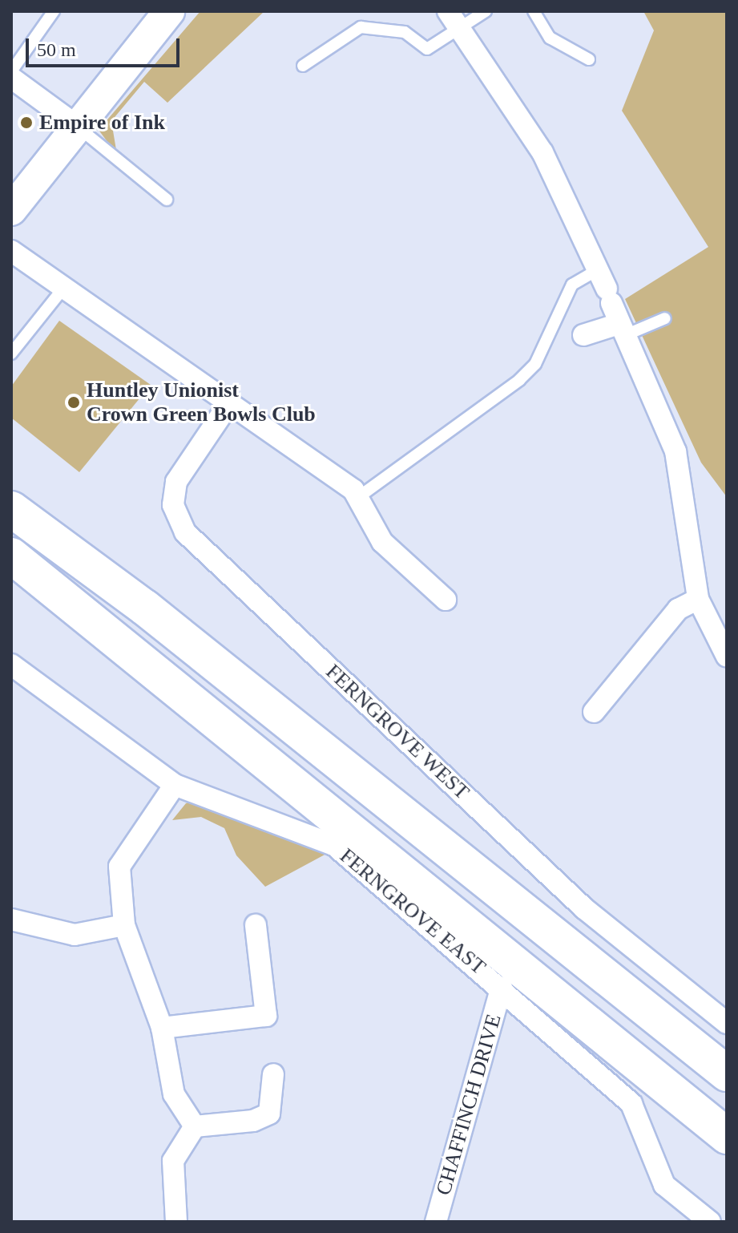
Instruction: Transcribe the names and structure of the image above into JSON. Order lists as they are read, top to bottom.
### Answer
{
  "streets": {
    "street": ["FERNGROVE WEST", "FERNGROVE EAST", "CHAFFINCH DRIVE"]
  },
  "crossings": [
    ["FERNGROVE EAST", "CHAFFINCH DRIVE"]
  ],
  "places": ["Empire of Ink", "Huntley Unionist Crown Green Bowls Club"],
  "scale_bar": "50 m"
}
